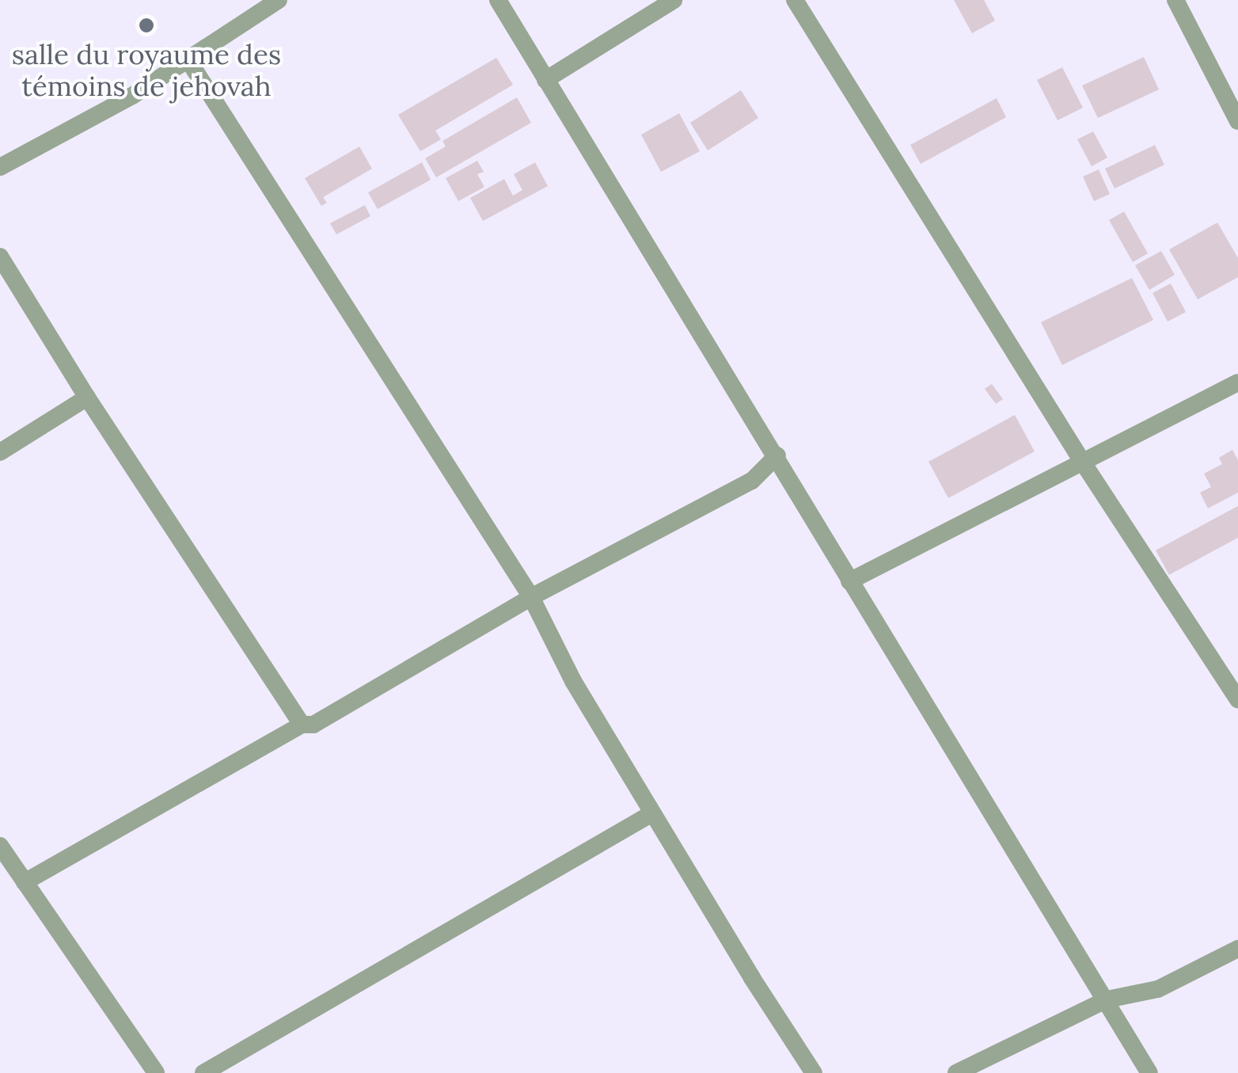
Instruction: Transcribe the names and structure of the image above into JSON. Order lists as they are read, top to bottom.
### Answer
{
  "places": ["salle du royaume des témoins de jehovah"]
}
